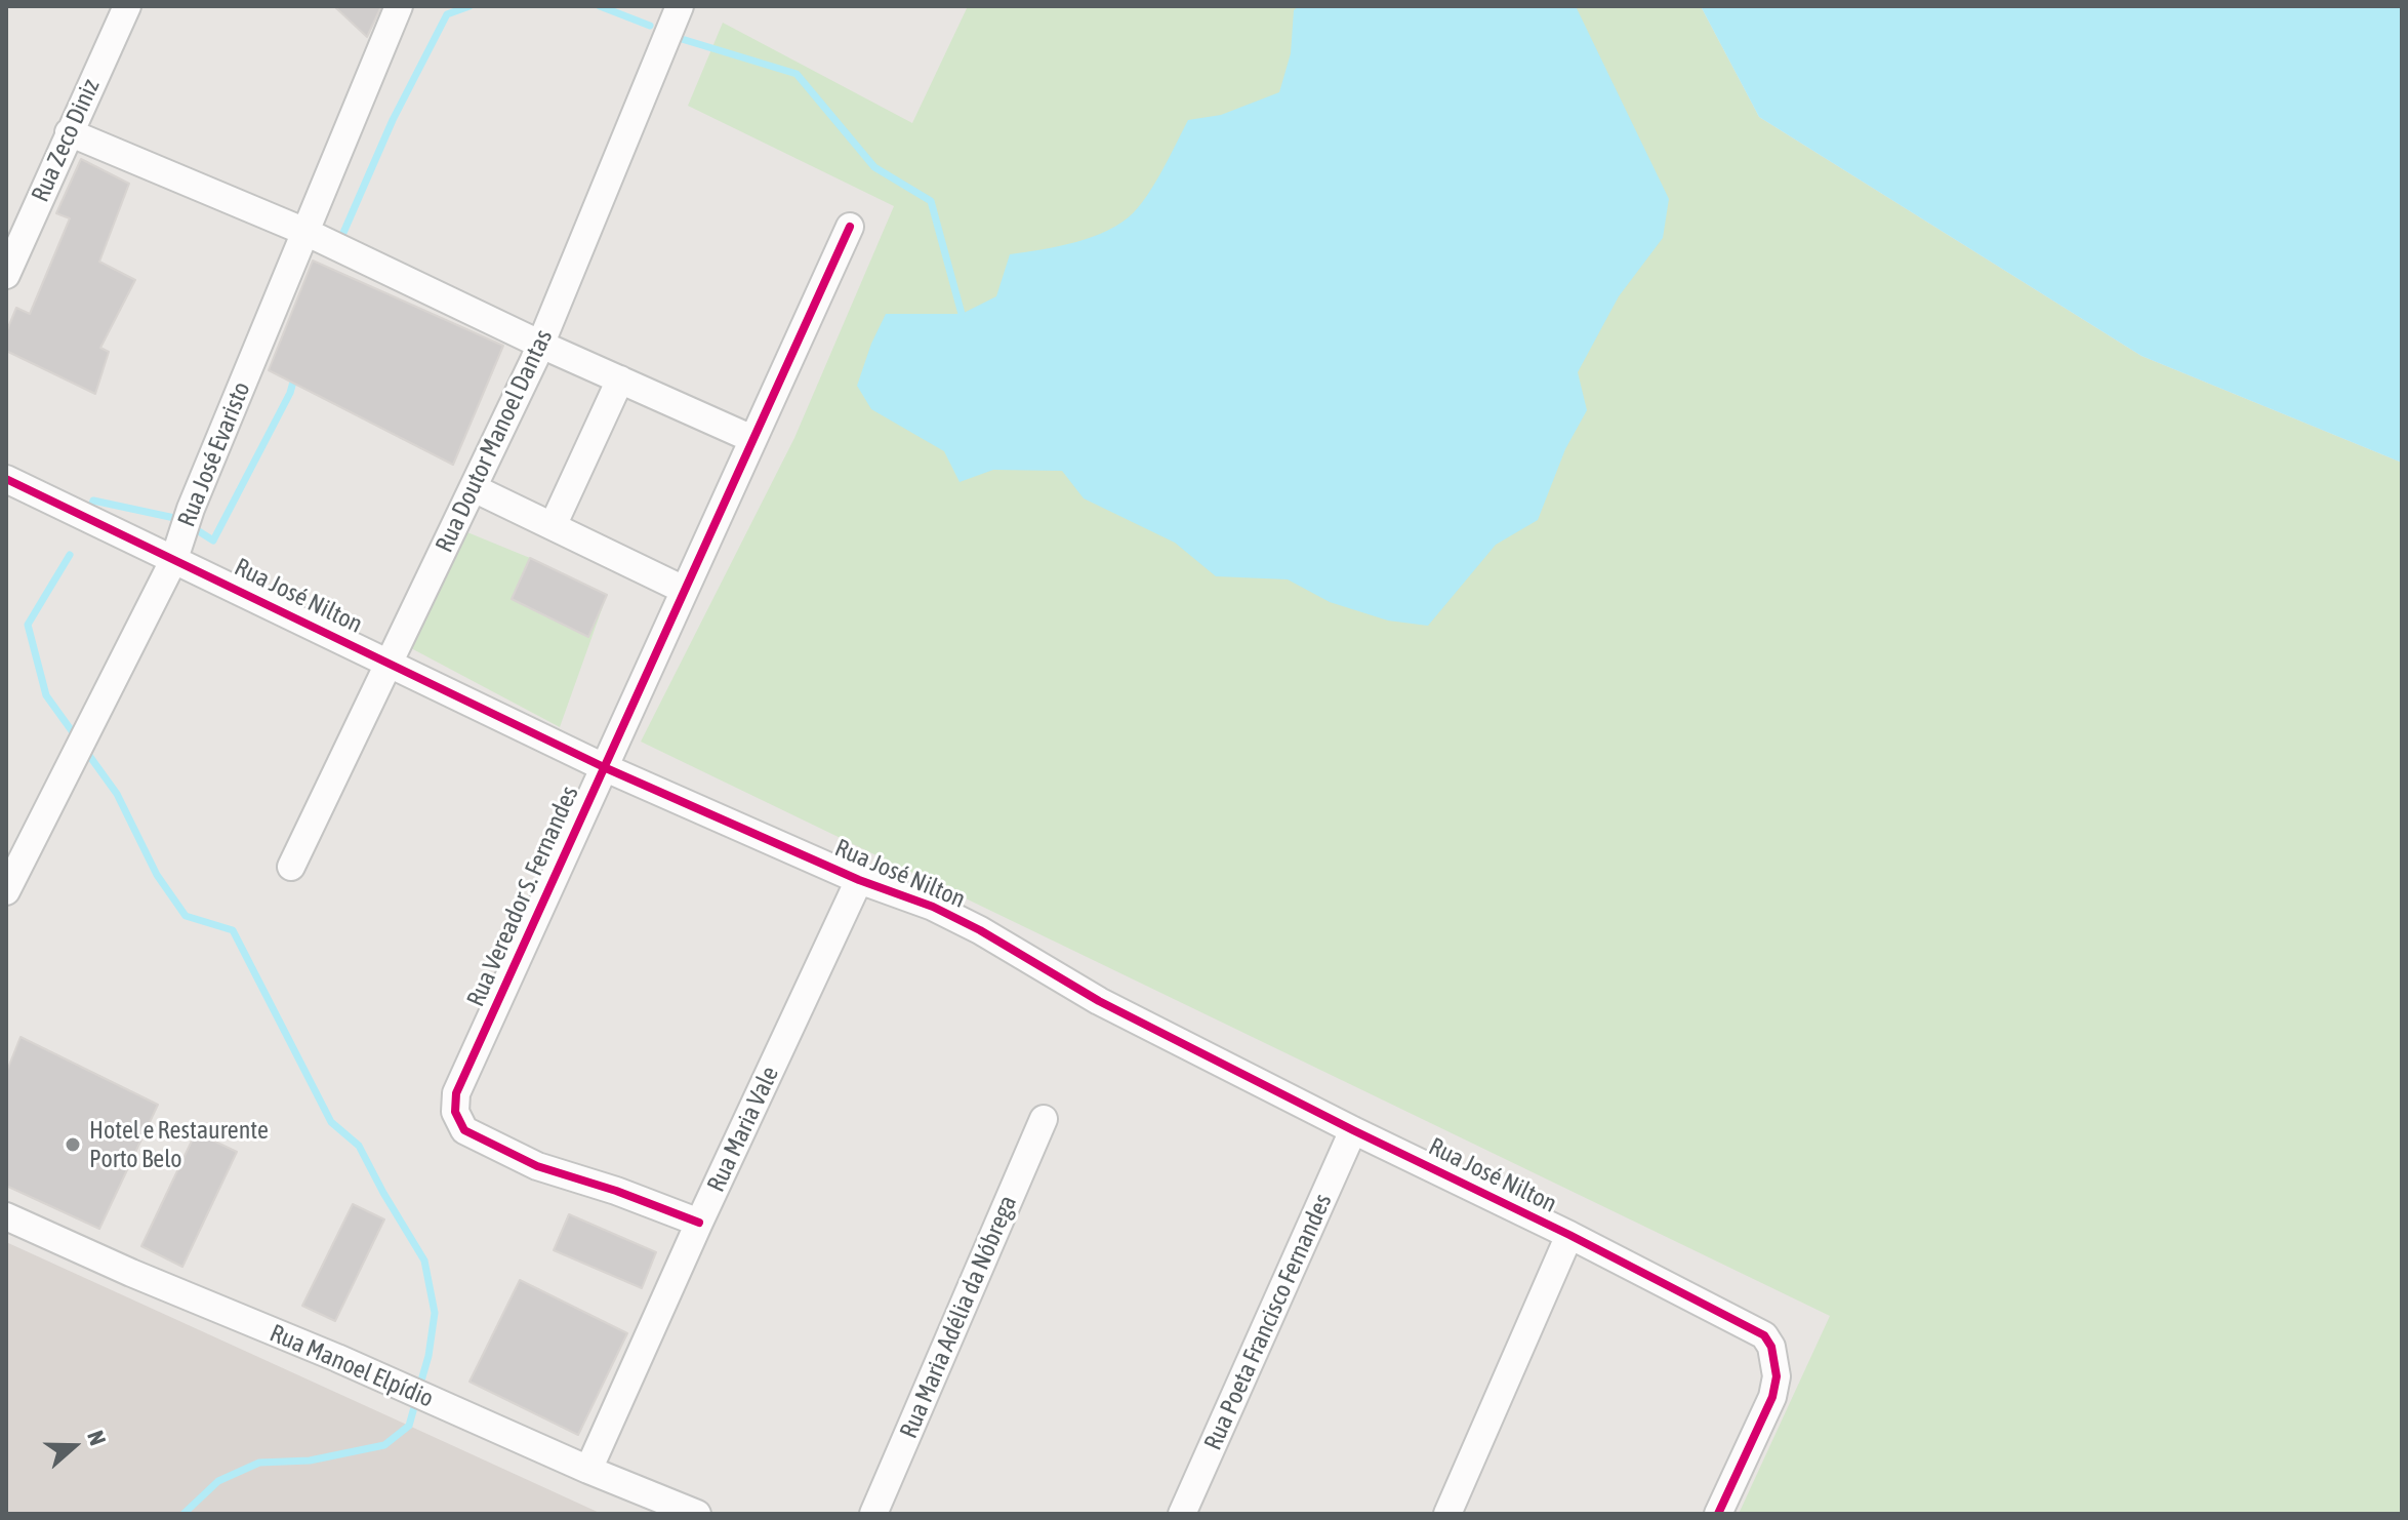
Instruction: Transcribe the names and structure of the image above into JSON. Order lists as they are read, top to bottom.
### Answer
{
  "streets": {
    "street": [
      "Rua Zeco Diniz",
      "Rua Doutor Manoel Dantas",
      "Rua José Evaristo",
      "Rua José Nilton",
      "Rua Vereador S. Fernandes",
      "Rua Maria Vale",
      "Rua Maria Adélia da Nóbrega",
      "Rua Poeta Francisco Fernandes",
      "Rua Manoel Elpídio"
    ]
  },
  "crossings": [
    ["Rua Doutor Manoel Dantas", "Rua José Nilton"],
    ["Rua José Evaristo", "Rua José Nilton"],
    ["Rua José Nilton", "Rua Vereador S. Fernandes"],
    ["Rua José Nilton", "Rua Maria Vale"],
    ["Rua José Nilton", "Rua Poeta Francisco Fernandes"],
    ["Rua Vereador S. Fernandes", "Rua Maria Vale"],
    ["Rua Maria Vale", "Rua Manoel Elpídio"]
  ],
  "places": ["Hotel e Restaurente Porto Belo"],
  "north": "right"
}
